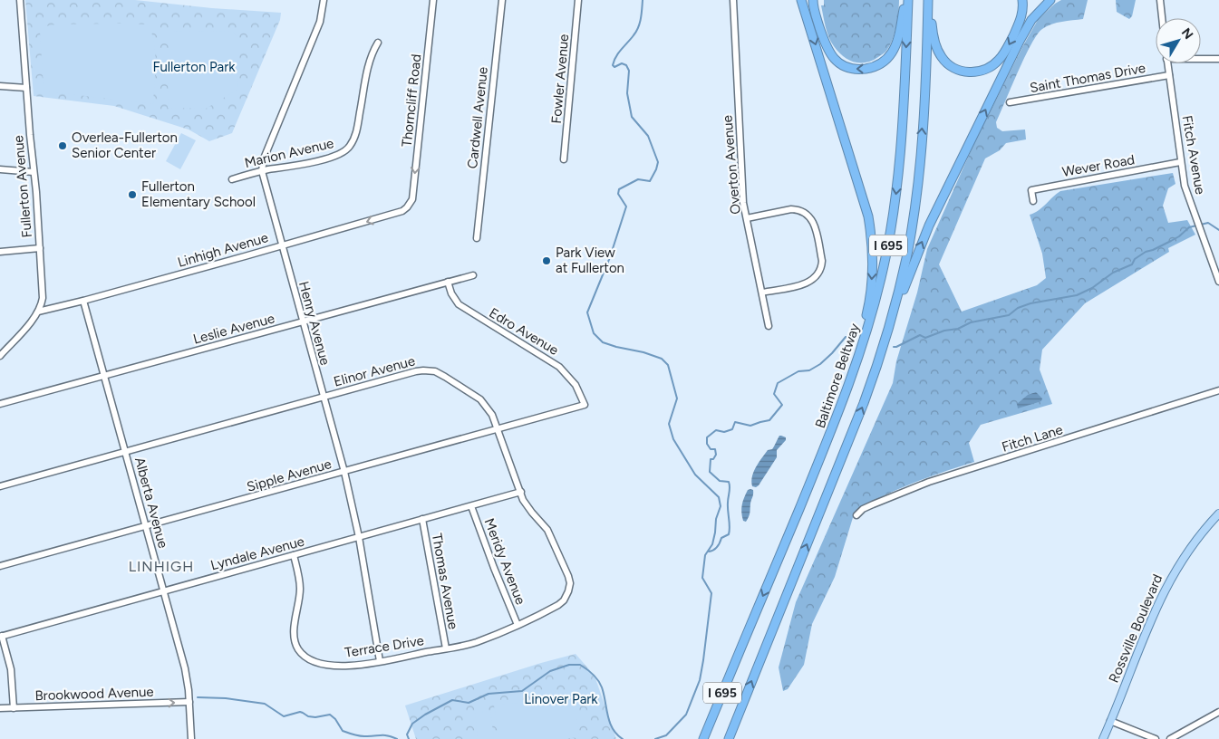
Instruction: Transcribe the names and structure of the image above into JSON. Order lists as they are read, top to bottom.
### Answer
{
  "streets": {
    "highway": ["I 695", "Baltimore Beltway"],
    "main road": ["Rossville Boulevard"],
    "street": [
      "Saint Thomas Drive",
      "Fowler Avenue",
      "Thorncliff Road",
      "Cardwell Avenue",
      "Marion Avenue",
      "Fitch Avenue",
      "Overton Avenue",
      "Wever Road",
      "Fullerton Avenue",
      "Linhigh Avenue",
      "Henry Avenue",
      "Leslie Avenue",
      "Edro Avenue",
      "Elinor Avenue",
      "Fitch Lane",
      "Sipple Avenue",
      "Alberta Avenue",
      "Lyndale Avenue",
      "Meridy Avenue",
      "Thomas Avenue",
      "Terrace Drive",
      "Brookwood Avenue"
    ]
  },
  "crossings": [
    ["Saint Thomas Drive", "Fitch Avenue"],
    ["Thorncliff Road", "Linhigh Avenue"],
    ["Marion Avenue", "Henry Avenue"],
    ["Fitch Avenue", "Wever Road"],
    ["Fullerton Avenue", "Linhigh Avenue"],
    ["Linhigh Avenue", "Henry Avenue"],
    ["Linhigh Avenue", "Alberta Avenue"],
    ["Henry Avenue", "Leslie Avenue"],
    ["Henry Avenue", "Elinor Avenue"],
    ["Henry Avenue", "Sipple Avenue"],
    ["Henry Avenue", "Lyndale Avenue"],
    ["Henry Avenue", "Terrace Drive"],
    ["Leslie Avenue", "Edro Avenue"],
    ["Leslie Avenue", "Alberta Avenue"],
    ["Edro Avenue", "Sipple Avenue"],
    ["Elinor Avenue", "Sipple Avenue"],
    ["Elinor Avenue", "Alberta Avenue"],
    ["Elinor Avenue", "Lyndale Avenue"],
    ["Elinor Avenue", "Meridy Avenue"],
    ["Elinor Avenue", "Terrace Drive"],
    ["Sipple Avenue", "Alberta Avenue"],
    ["Alberta Avenue", "Lyndale Avenue"],
    ["Alberta Avenue", "Brookwood Avenue"],
    ["Lyndale Avenue", "Meridy Avenue"],
    ["Lyndale Avenue", "Thomas Avenue"],
    ["Lyndale Avenue", "Terrace Drive"],
    ["Meridy Avenue", "Terrace Drive"],
    ["Thomas Avenue", "Terrace Drive"]
  ],
  "one_way": ["Thorncliff Road", "Brookwood Avenue"],
  "districts": ["LINHIGH"],
  "parks": ["Fullerton Park", "Linover Park"],
  "places": ["Overlea-Fullerton Senior Center", "Fullerton Elementary School", "Park View at Fullerton"],
  "north": "top right"
}
